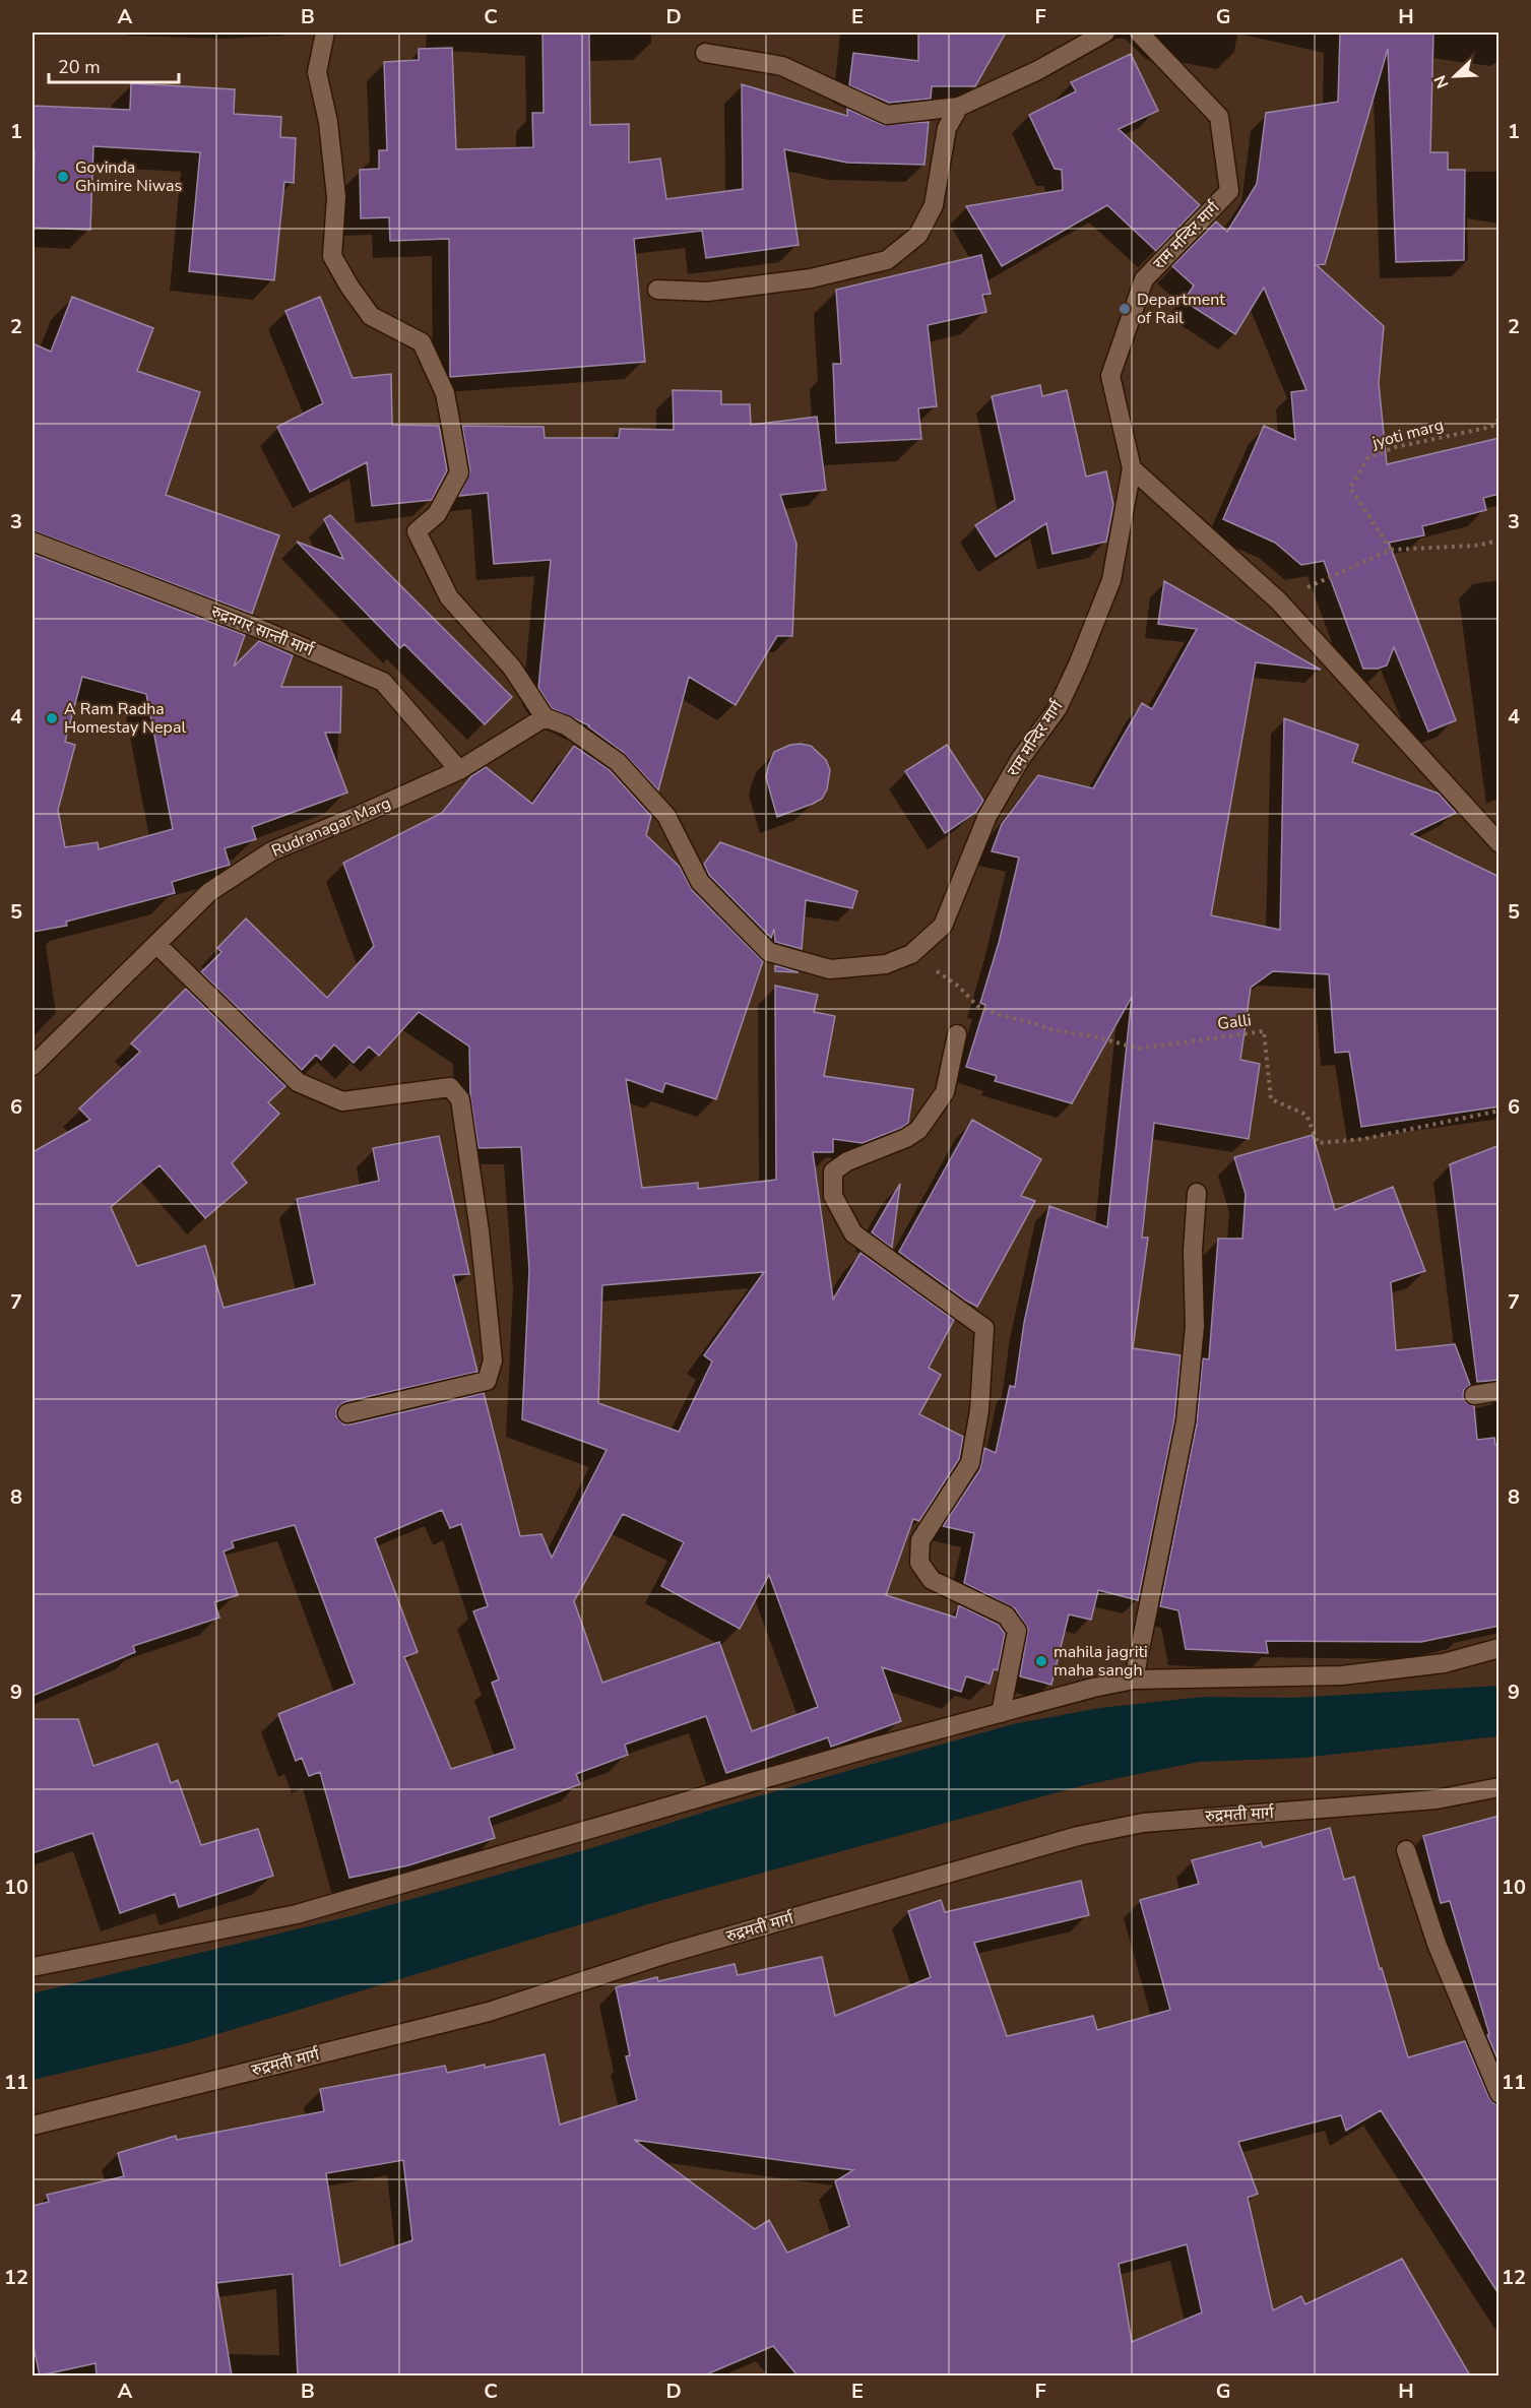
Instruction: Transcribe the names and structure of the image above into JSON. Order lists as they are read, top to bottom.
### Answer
{
  "streets": {
    "street": [
      "राम मन्दिर मार्ग",
      "रुद्रनगर सान्ती मार्ग",
      "Rudranagar Marg",
      "रुद्रमती मार्ग"
    ],
    "path": ["jyoti marg", "Galli"]
  },
  "crossings": [
    ["राम मन्दिर मार्ग", "Rudranagar Marg"],
    ["राम मन्दिर मार्ग", "Galli"],
    ["रुद्रनगर सान्ती मार्ग", "Rudranagar Marg"]
  ],
  "places": [
    "Govinda Ghimire Niwas",
    "Department of Rail",
    "A Ram Radha Homestay Nepal",
    "mahila jagriti maha sangh"
  ],
  "scale_bar": "20 m",
  "north": "bottom left",
  "grid": {
    "columns": [
      "A",
      "B",
      "C",
      "D",
      "E",
      "F",
      "G",
      "H"
    ],
    "rows": [
      "1",
      "2",
      "3",
      "4",
      "5",
      "6",
      "7",
      "8",
      "9",
      "10",
      "11",
      "12"
    ]
  }
}
